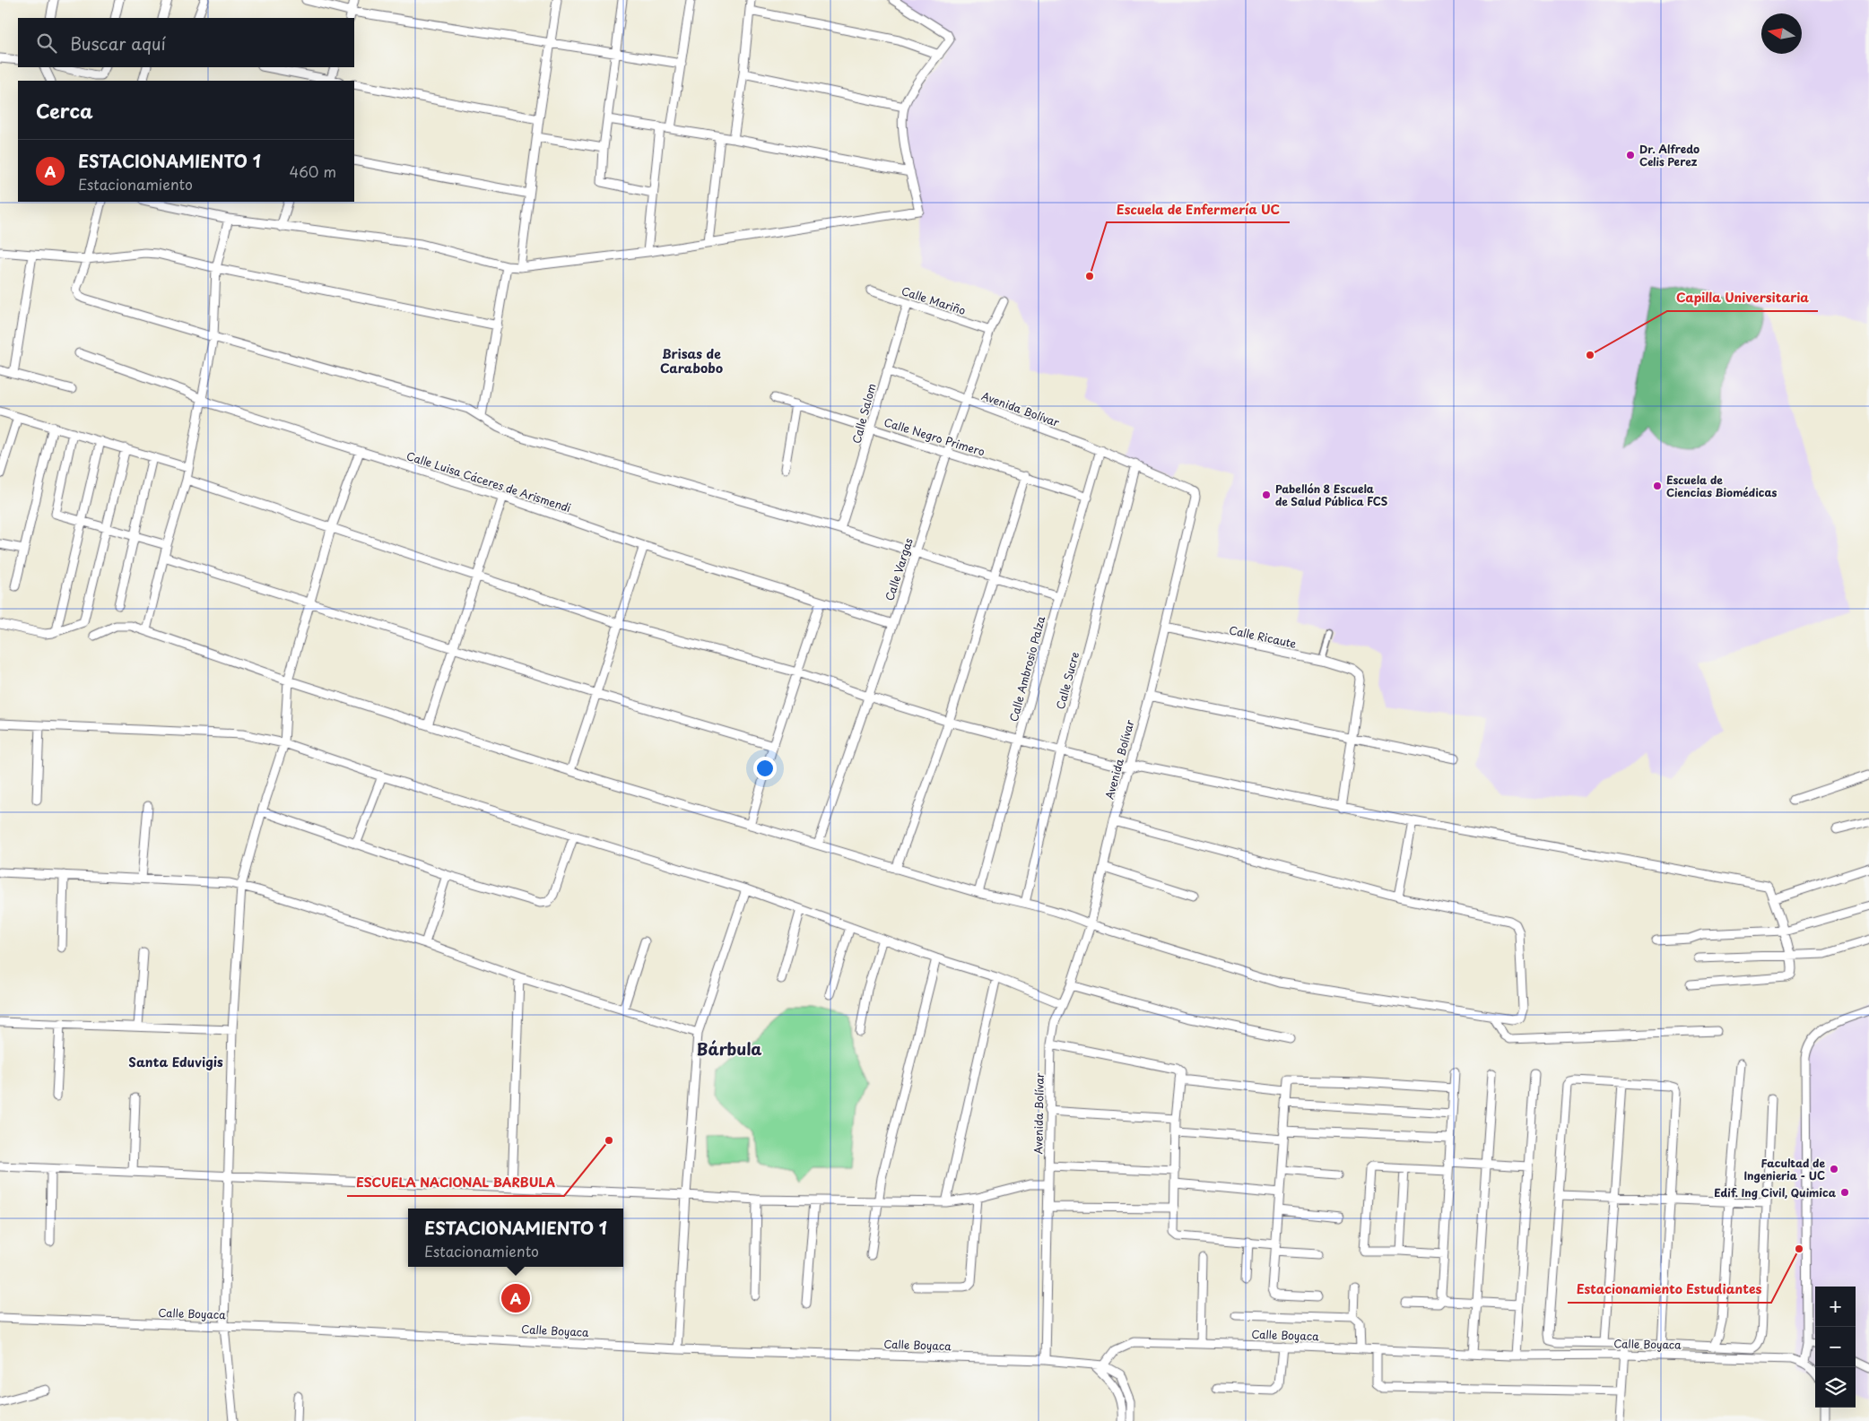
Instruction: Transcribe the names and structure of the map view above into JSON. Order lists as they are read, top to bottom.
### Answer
{
  "streets": {
    "street": [
      "Calle Mariño",
      "Avenida Bolívar",
      "Calle Salom",
      "Calle Negro Primero",
      "Calle Luisa Cáceres de Arismendi",
      "Calle Vargas",
      "Calle Ricaute",
      "Calle Ambrosio Palza",
      "Calle Sucre",
      "Calle Boyaca"
    ]
  },
  "crossings": [
    ["Calle Mariño", "Calle Salom"],
    ["Calle Mariño", "Calle Vargas"],
    ["Avenida Bolívar", "Calle Salom"],
    ["Avenida Bolívar", "Calle Vargas"],
    ["Avenida Bolívar", "Calle Ricaute"],
    ["Avenida Bolívar", "Calle Ambrosio Palza"],
    ["Avenida Bolívar", "Calle Sucre"],
    ["Avenida Bolívar", "Calle Boyaca"],
    ["Calle Salom", "Calle Negro Primero"],
    ["Calle Negro Primero", "Calle Vargas"],
    ["Calle Negro Primero", "Calle Ambrosio Palza"],
    ["Calle Luisa Cáceres de Arismendi", "Calle Vargas"]
  ],
  "districts": ["Brisas de Carabobo", "Bárbula", "Santa Eduvigis"],
  "places": [
    "Dr. Alfredo Celis Perez",
    "Escuela de Enfermería UC",
    "Capilla Universitaria",
    "Escuela de Ciencias Biomédicas",
    "Pabellón 8 Escuela de Salud Pública FCS",
    "ESCUELA NACIONAL BARBULA",
    "Facultad de Ingenieria - UC",
    "Edif. Ing Civil, Quimica",
    "Estacionamiento Estudiantes"
  ],
  "north": "left",
  "page": {
    "search": "Buscar aquí",
    "heading": "Cerca",
    "list": [
      {
        "mark": "A",
        "name": "ESTACIONAMIENTO 1",
        "note": "Estacionamiento",
        "value": "460 m"
      }
    ],
    "popup": ["ESTACIONAMIENTO 1", "Estacionamiento"],
    "pins": "A",
    "map_buttons": ["+", "−"]
  }
}
